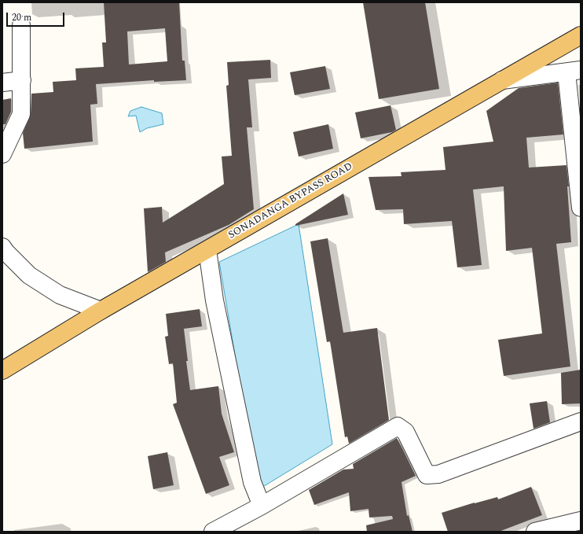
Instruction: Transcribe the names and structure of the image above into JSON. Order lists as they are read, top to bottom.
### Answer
{
  "streets": {
    "main road": ["SONADANGA BYPASS ROAD"]
  },
  "scale_bar": "20 m"
}
